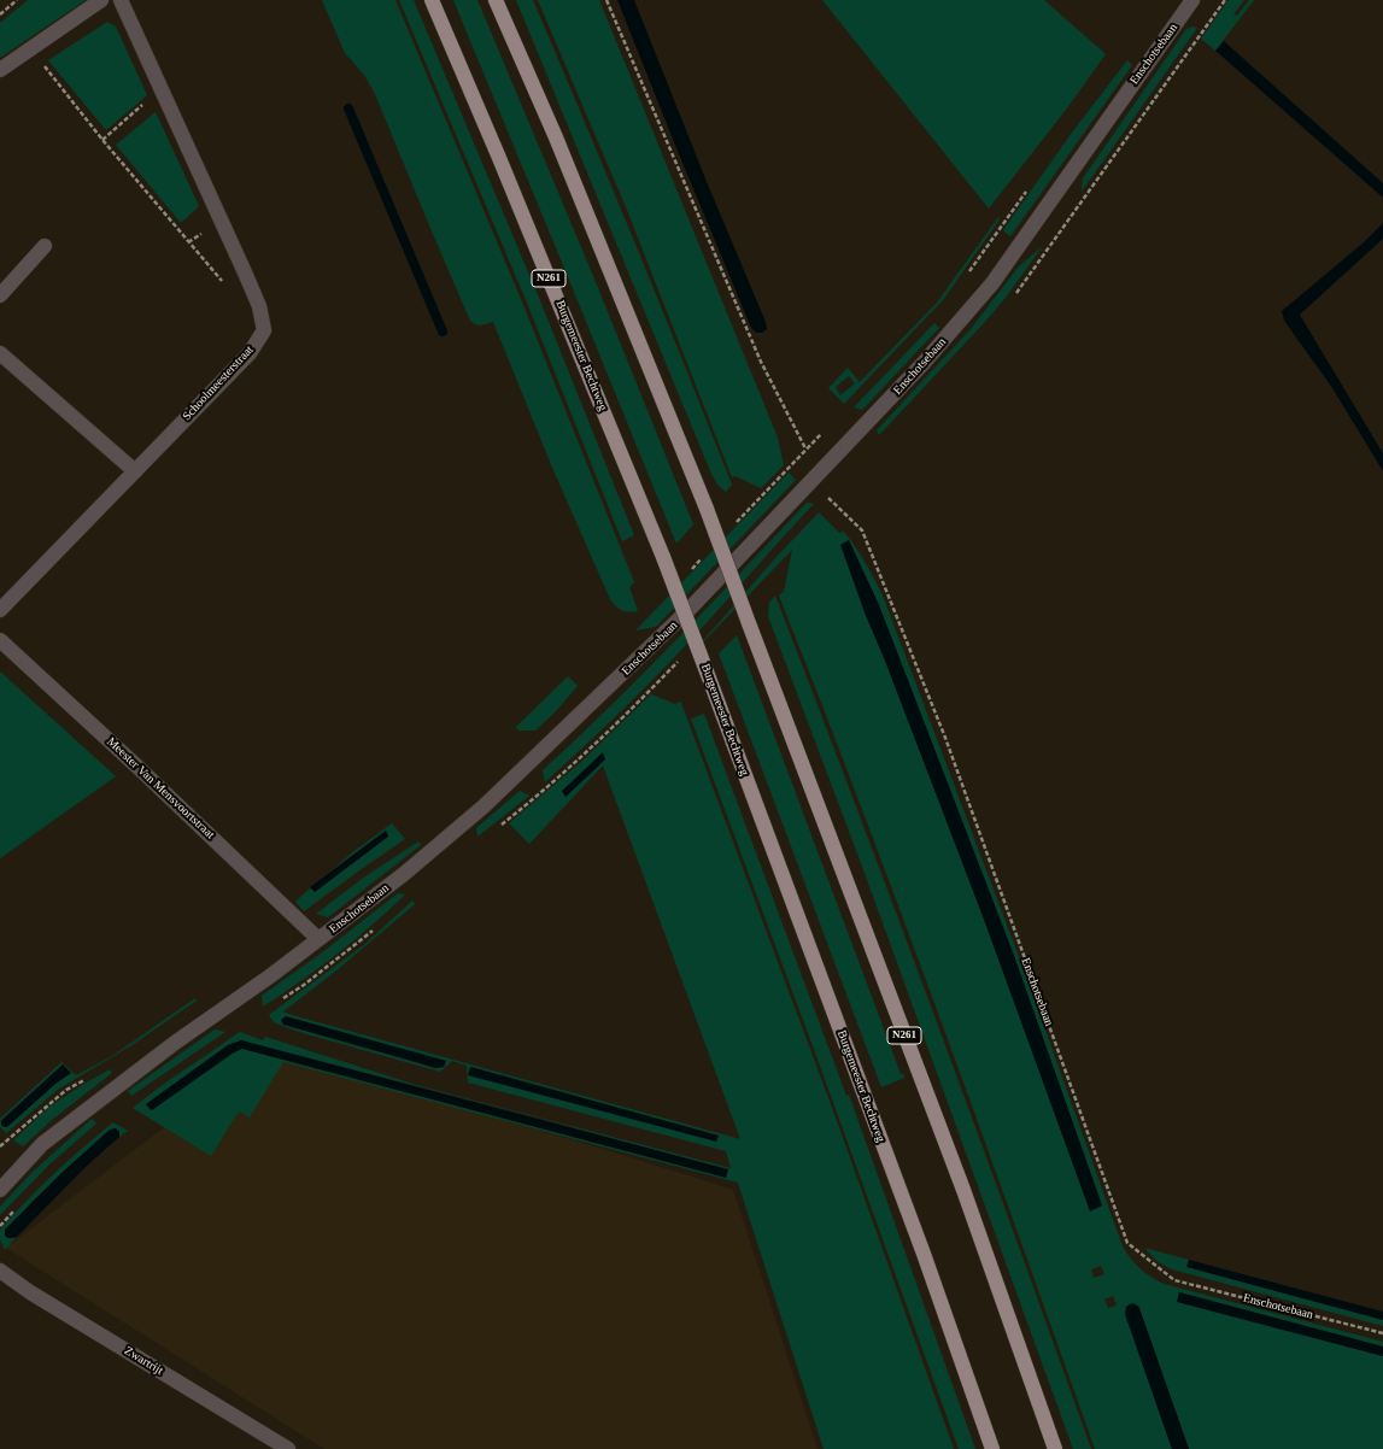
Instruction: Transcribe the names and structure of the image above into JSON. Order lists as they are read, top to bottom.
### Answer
{
  "streets": {
    "main road": ["N261", "Burgemeester Bechtweg"],
    "street": [
      "Enschotsebaan",
      "Schoolmeesterstraat",
      "Meester Van Mensvoortstraat",
      "Zwartrijt"
    ]
  },
  "crossings": [
    ["Enschotsebaan", "Meester Van Mensvoortstraat"]
  ]
}
